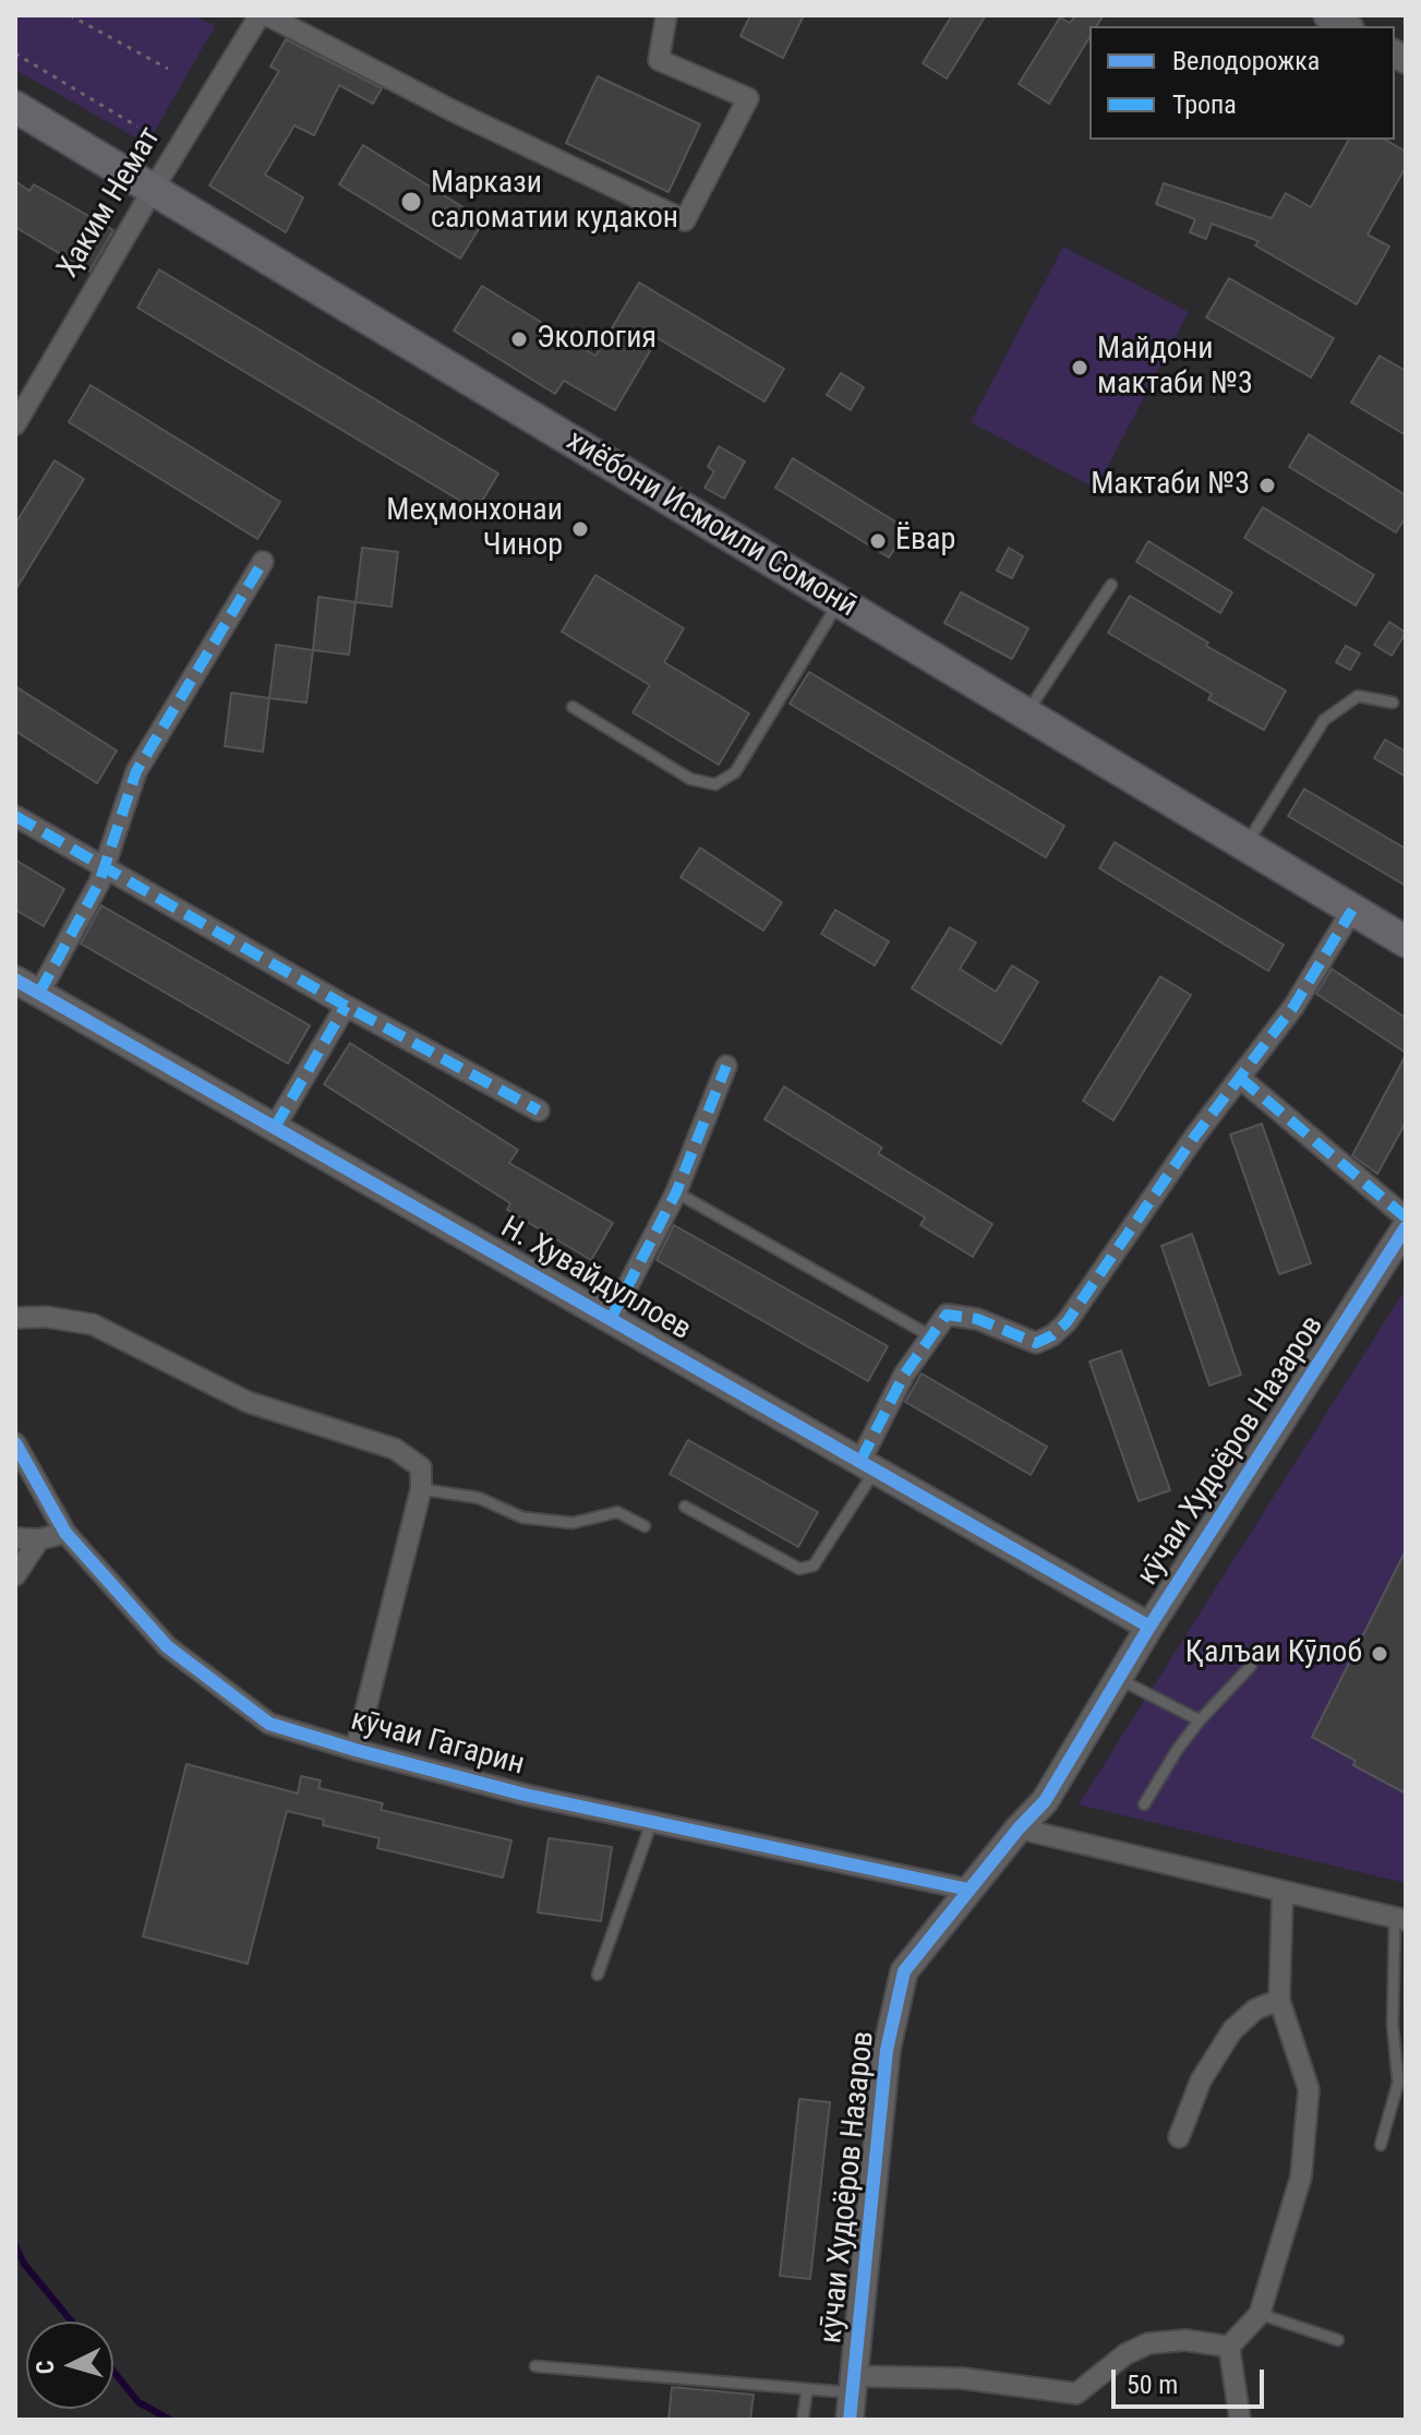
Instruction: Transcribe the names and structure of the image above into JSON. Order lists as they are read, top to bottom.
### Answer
{
  "streets": {
    "main road": ["хиёбони Исмоили Сомонӣ"],
    "street": [
      "Ҳаким Немат",
      "Н. Ҳувайдуллоев",
      "кӯчаи Худоёров Назаров",
      "кӯчаи Гагарин"
    ]
  },
  "crossings": [
    ["Ҳаким Немат", "хиёбони Исмоили Сомонӣ"],
    ["Н. Ҳувайдуллоев", "кӯчаи Худоёров Назаров"],
    ["кӯчаи Худоёров Назаров", "кӯчаи Гагарин"]
  ],
  "places": [
    "Маркази саломатии кудакон",
    "Экология",
    "Майдони мактаби №3",
    "Мактаби №3",
    "Меҳмонхонаи Чинор",
    "Ёвар",
    "Қалъаи Кӯлоб"
  ],
  "legend": ["Велодорожка", "Тропа"],
  "scale_bar": "50 m",
  "north": "left"
}
